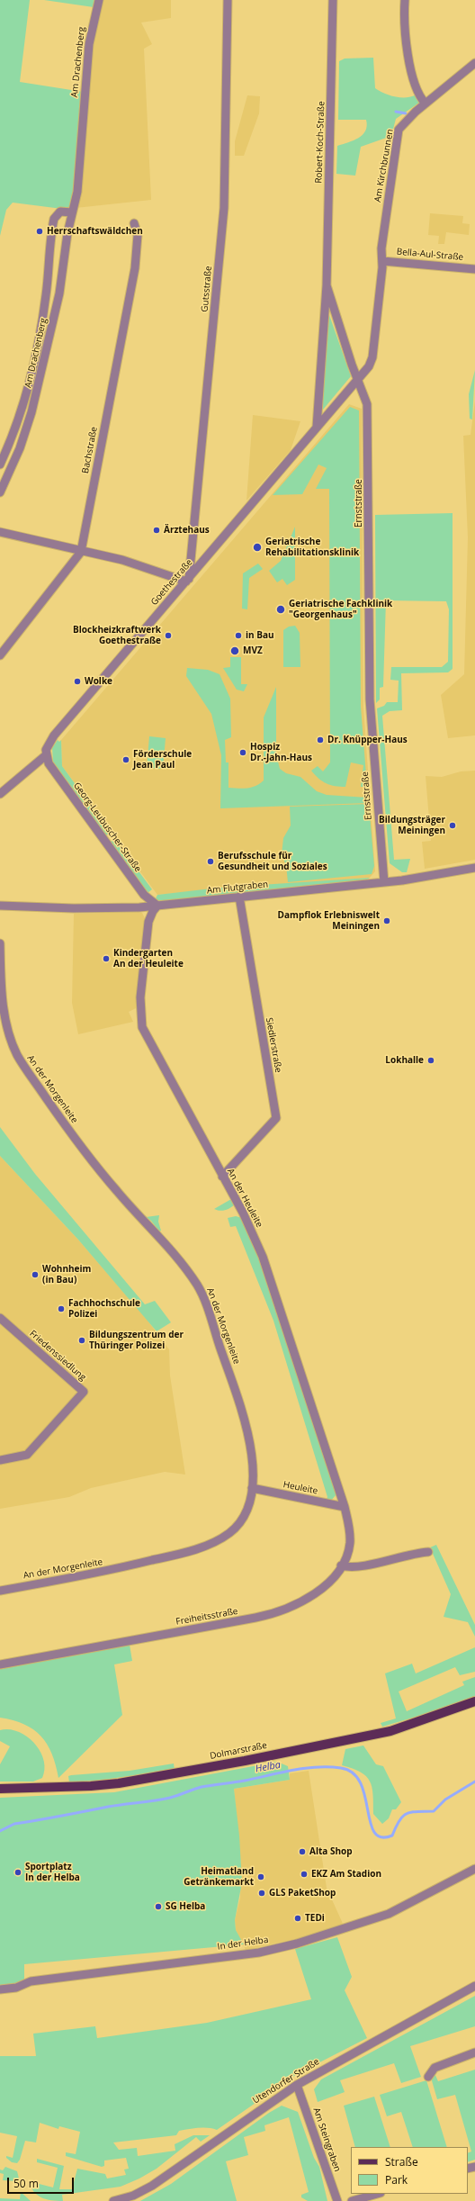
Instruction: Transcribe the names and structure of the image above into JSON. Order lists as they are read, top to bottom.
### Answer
{
  "streets": {
    "main road": ["Dolmarstraße"],
    "street": [
      "Am Drachenberg",
      "Robert-Koch-Straße",
      "Am Kirchbrunnen",
      "Bella-Aul-Straße",
      "Gutsstraße",
      "Bachstraße",
      "Ernststraße",
      "Goethestraße",
      "Georg-Leubuscher-Straße",
      "Am Flutgraben",
      "Siedlerstraße",
      "An der Morgenleite",
      "An der Heuleite",
      "Friedenssiedlung",
      "Heuleite",
      "Freiheitsstraße",
      "In der Helba",
      "Utendorfer Straße",
      "Am Steingraben"
    ]
  },
  "crossings": [
    ["Robert-Koch-Straße", "Ernststraße"],
    ["Robert-Koch-Straße", "Goethestraße"],
    ["Am Kirchbrunnen", "Bella-Aul-Straße"],
    ["Gutsstraße", "Goethestraße"],
    ["Ernststraße", "Goethestraße"],
    ["Ernststraße", "Am Flutgraben"],
    ["Goethestraße", "Georg-Leubuscher-Straße"],
    ["Georg-Leubuscher-Straße", "Am Flutgraben"],
    ["Georg-Leubuscher-Straße", "An der Heuleite"],
    ["Am Flutgraben", "Siedlerstraße"],
    ["Am Flutgraben", "An der Heuleite"],
    ["Siedlerstraße", "An der Heuleite"],
    ["An der Morgenleite", "Heuleite"],
    ["An der Heuleite", "Heuleite"],
    ["An der Heuleite", "Freiheitsstraße"],
    ["Heuleite", "Freiheitsstraße"],
    ["Utendorfer Straße", "Am Steingraben"]
  ],
  "water": ["Helba"],
  "places": [
    "Herrschaftswäldchen",
    "Ärztehaus",
    "Geriatrische Rehabilitationsklinik",
    "Geriatrische Fachklinik \"Georgenhaus\"",
    "Blockheizkraftwerk Goethestraße",
    "in Bau",
    "MVZ",
    "Wolke",
    "Dr. Knüpper-Haus",
    "Hospiz Dr.-Jahn-Haus",
    "Förderschule Jean Paul",
    "Bildungsträger Meiningen",
    "Berufsschule für Gesundheit und Soziales",
    "Dampflok Erlebniswelt Meiningen",
    "Kindergarten An der Heuleite",
    "Lokhalle",
    "Wohnheim (in Bau)",
    "Fachhochschule Polizei",
    "Bildungszentrum der Thüringer Polizei",
    "Alta Shop",
    "Sportplatz In der Helba",
    "EKZ Am Stadion",
    "Heimatland Getränkemarkt",
    "GLS PaketShop",
    "SG Helba",
    "TEDi"
  ],
  "legend": ["Straße", "Park"],
  "scale_bar": "50 m"
}
